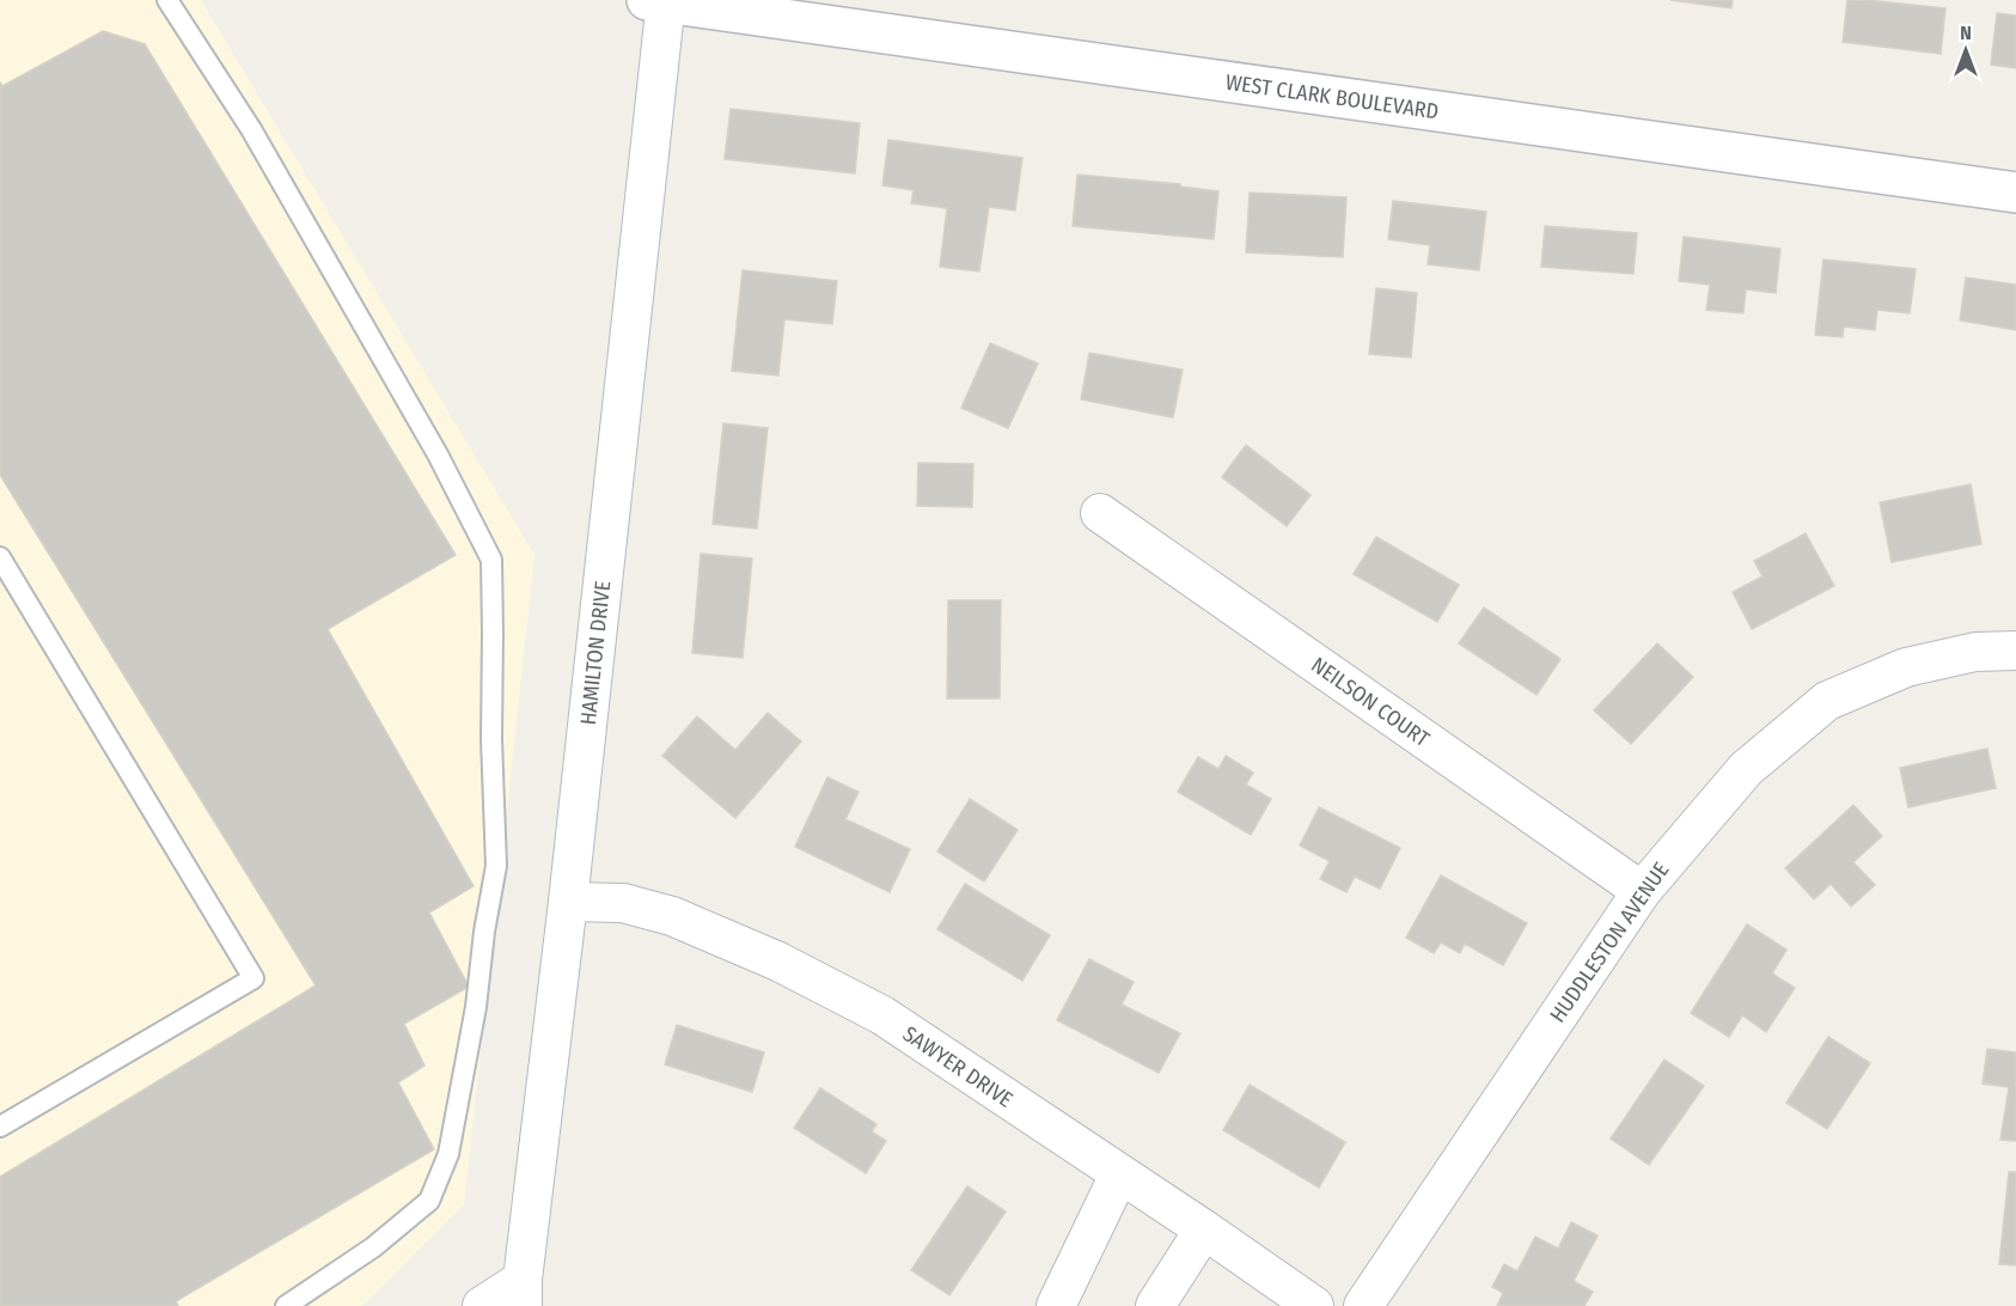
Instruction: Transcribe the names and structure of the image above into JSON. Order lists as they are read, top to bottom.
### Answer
{
  "streets": {
    "street": [
      "WEST CLARK BOULEVARD",
      "HAMILTON DRIVE",
      "NEILSON COURT",
      "HUDDLESTON AVENUE",
      "SAWYER DRIVE"
    ]
  },
  "crossings": [
    ["WEST CLARK BOULEVARD", "HAMILTON DRIVE"],
    ["HAMILTON DRIVE", "SAWYER DRIVE"],
    ["NEILSON COURT", "HUDDLESTON AVENUE"]
  ],
  "north": "top"
}
